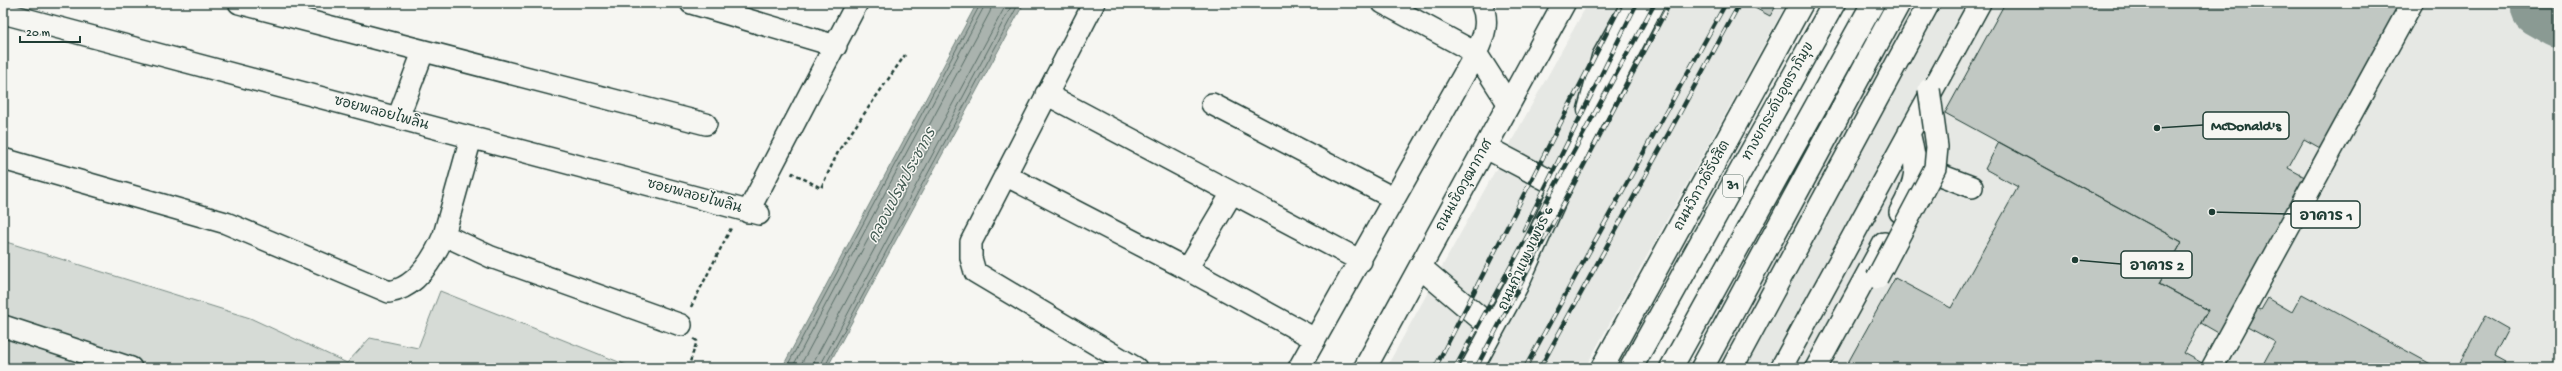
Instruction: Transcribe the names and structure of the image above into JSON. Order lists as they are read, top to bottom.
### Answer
{
  "streets": {
    "main road": [
      "ทางยกระดับอุตราภิมุข",
      "ถนนเชิดวุฒากาศ",
      "ถนนวิภาวดีรังสิต",
      "31",
      "ถนนกำแพงเพชร 6"
    ],
    "street": ["ซอยพลอยไพลิน"]
  },
  "water": ["คลองเปรมประชากร"],
  "places": ["McDonald's", "อาคาร 1", "อาคาร 2"],
  "scale_bar": "20 m"
}
